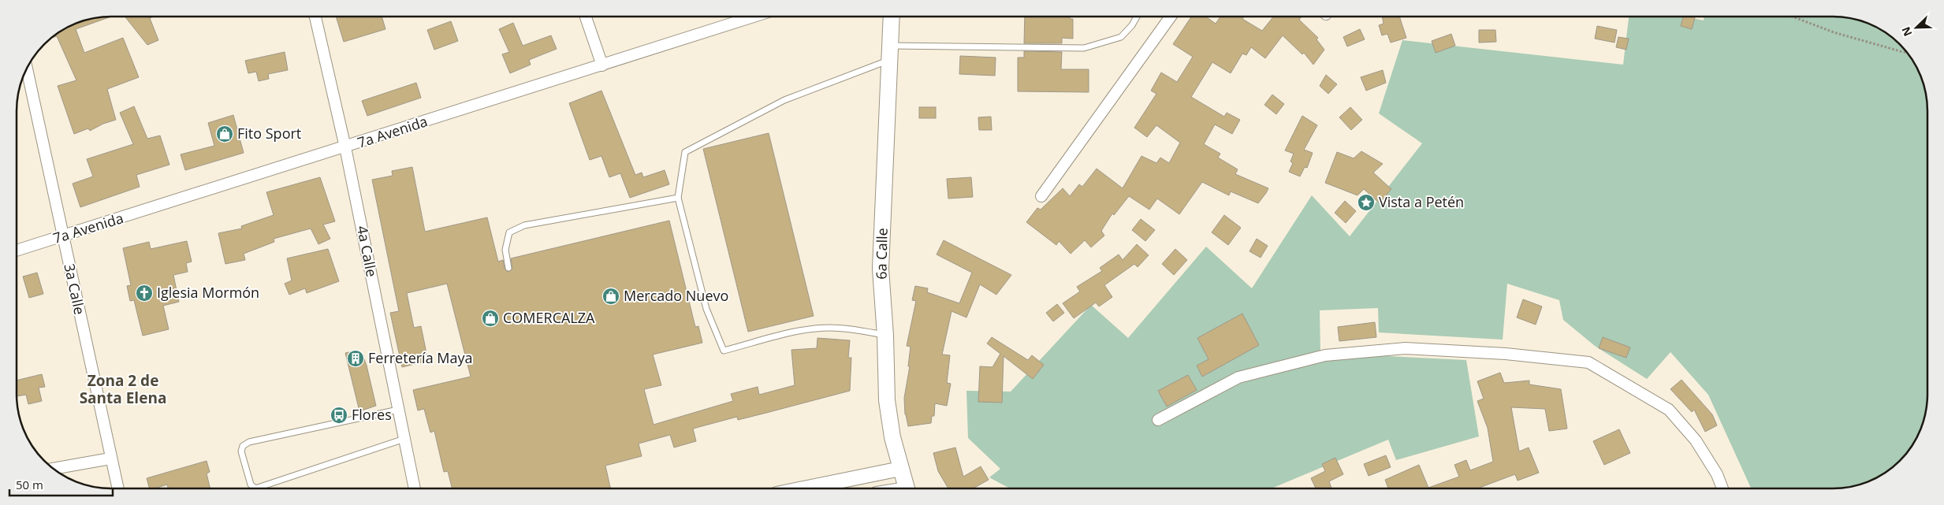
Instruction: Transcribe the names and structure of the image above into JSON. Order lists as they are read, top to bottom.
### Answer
{
  "streets": {
    "main road": ["6a Calle"],
    "street": ["7a Avenida", "4a Calle", "3a Calle"]
  },
  "crossings": [
    ["7a Avenida", "4a Calle"],
    ["7a Avenida", "3a Calle"]
  ],
  "districts": ["Zona 2 de Santa Elena"],
  "places": {
    "shop": ["Fito Sport", "Mercado Nuevo", "COMERCALZA"],
    "place": ["Vista a Petén"],
    "church": ["Iglesia Mormón"],
    "building": ["Ferretería Maya"],
    "bus stop": ["Flores"]
  },
  "scale_bar": "50 m",
  "north": "bottom left"
}
